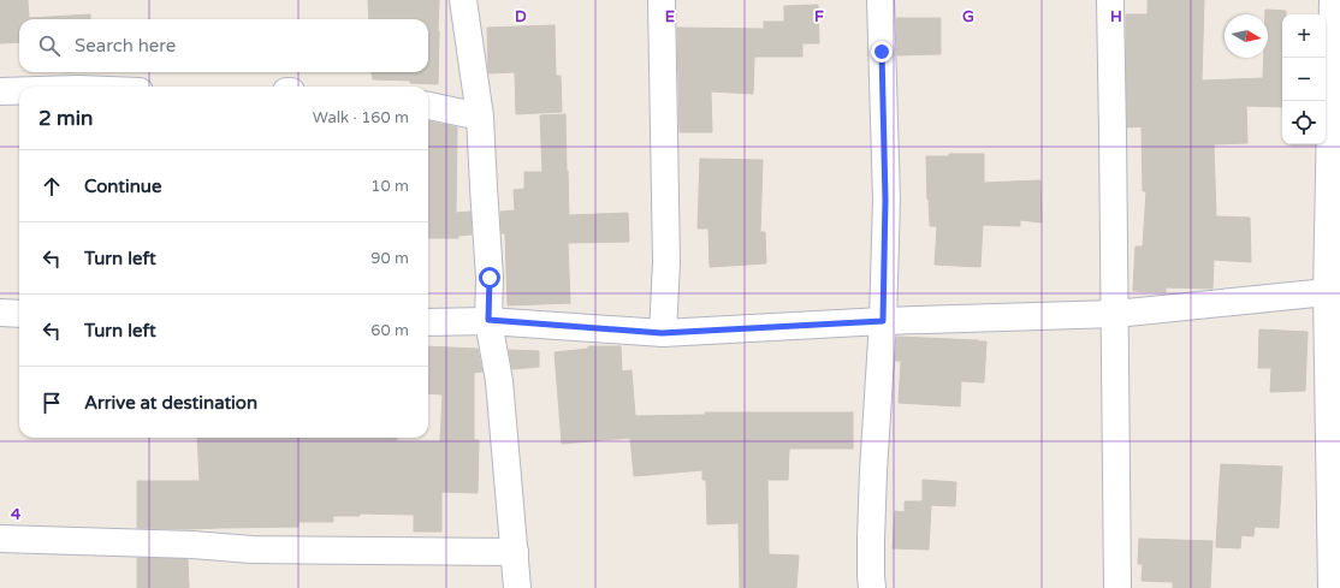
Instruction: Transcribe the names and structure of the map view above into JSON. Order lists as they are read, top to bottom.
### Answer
{
  "north": "right",
  "page": {
    "map_buttons": ["+", "−"],
    "search": "Search here",
    "heading": ["2 min", "Walk · 160 m"],
    "list": [
      ["Continue", "10 m"],
      ["Turn left", "90 m"],
      ["Turn left", "60 m"],
      "Arrive at destination"
    ]
  },
  "grid": {
    "columns": [
      "D",
      "E",
      "F",
      "G",
      "H"
    ],
    "rows": ["4"]
  }
}
